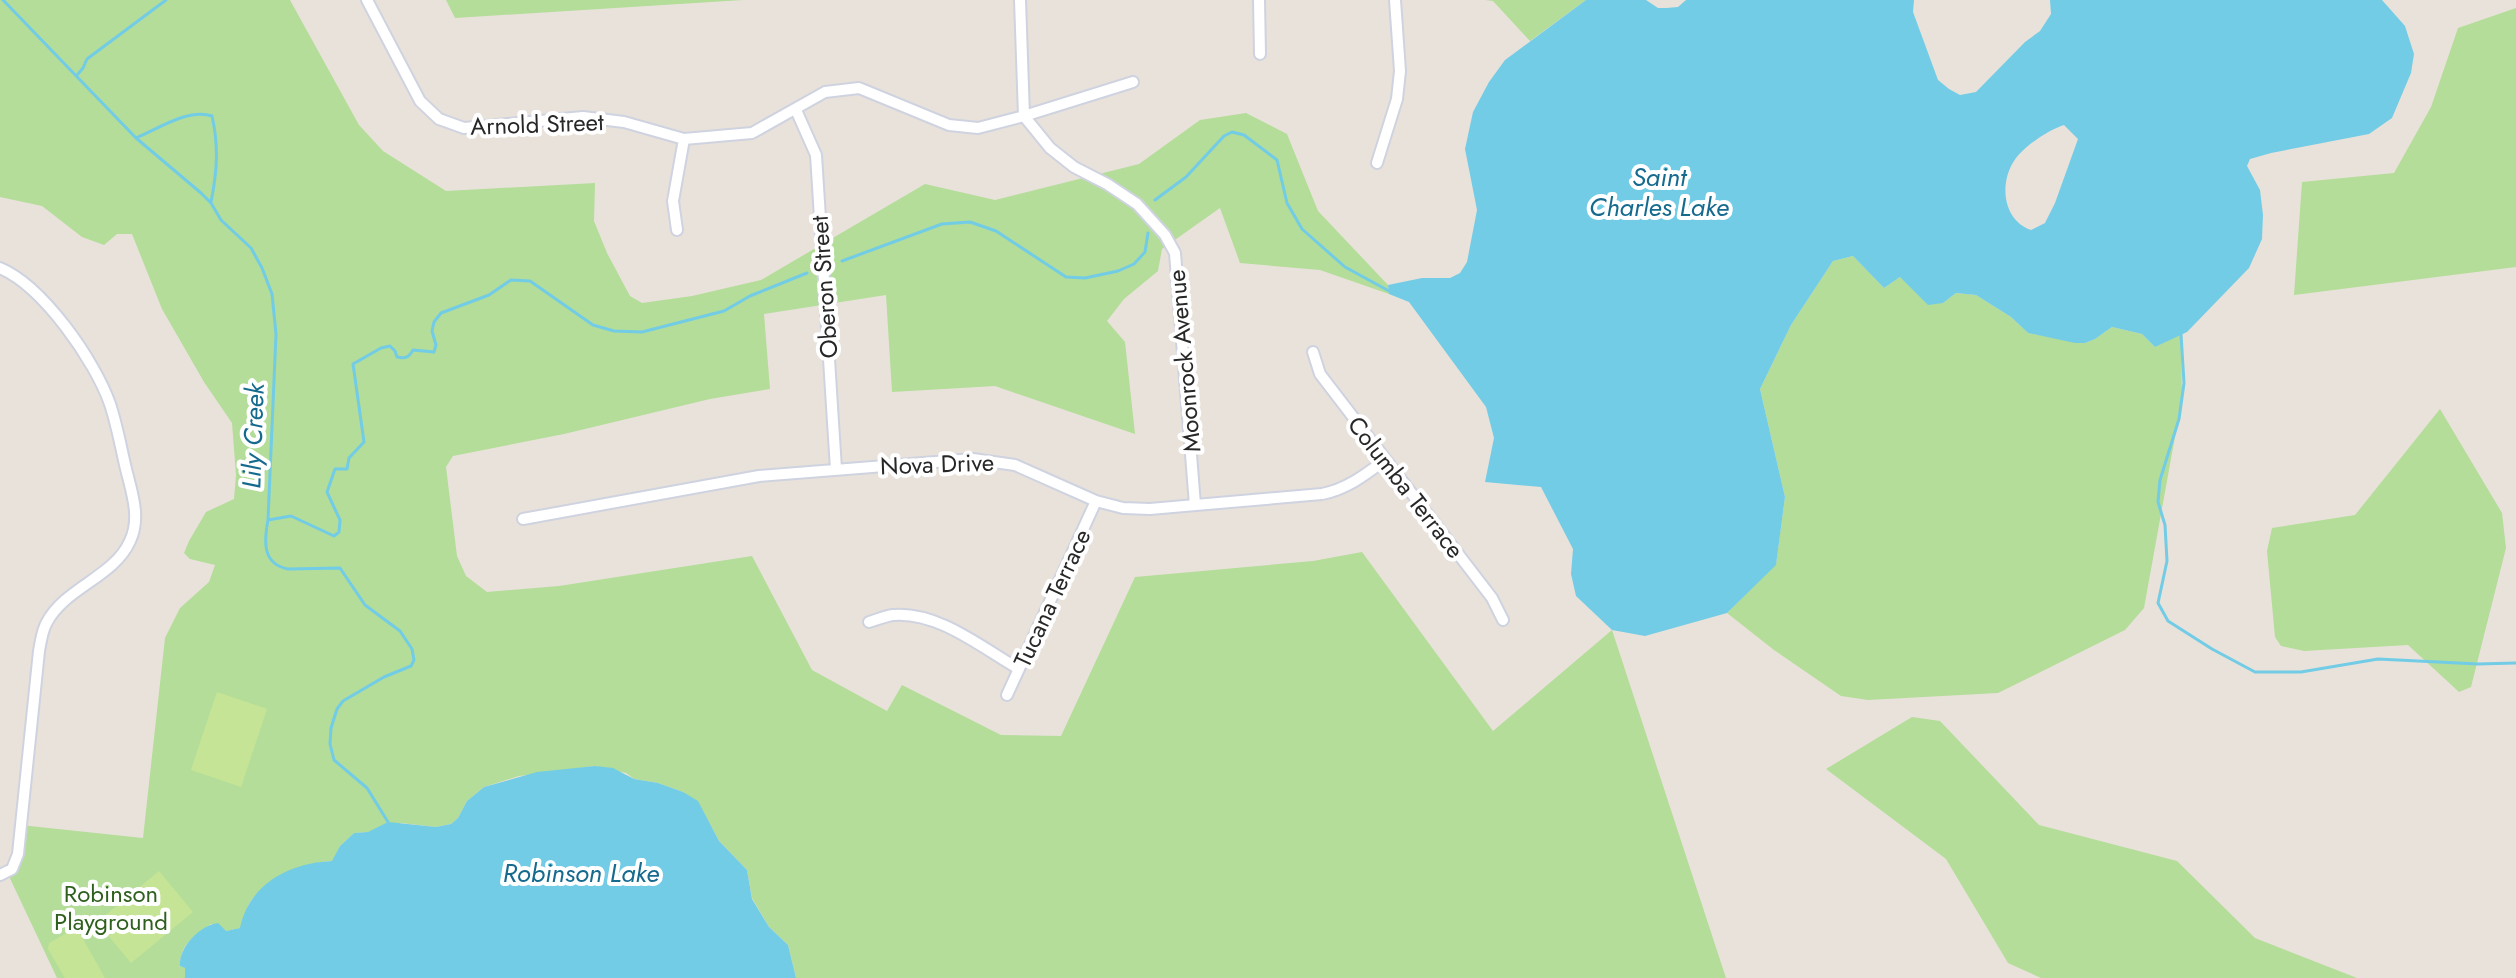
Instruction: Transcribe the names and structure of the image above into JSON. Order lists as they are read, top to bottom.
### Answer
{
  "streets": {
    "street": [
      "Arnold Street",
      "Oberon Street",
      "Moonrock Avenue",
      "Nova Drive",
      "Columba Terrace",
      "Tucana Terrace"
    ]
  },
  "crossings": [
    ["Arnold Street", "Oberon Street"],
    ["Arnold Street", "Moonrock Avenue"],
    ["Oberon Street", "Nova Drive"],
    ["Moonrock Avenue", "Nova Drive"],
    ["Nova Drive", "Columba Terrace"],
    ["Nova Drive", "Tucana Terrace"]
  ],
  "water": ["Saint Charles Lake", "Lily Creek", "Robinson Lake"],
  "parks": ["Robinson Playground"]
}
